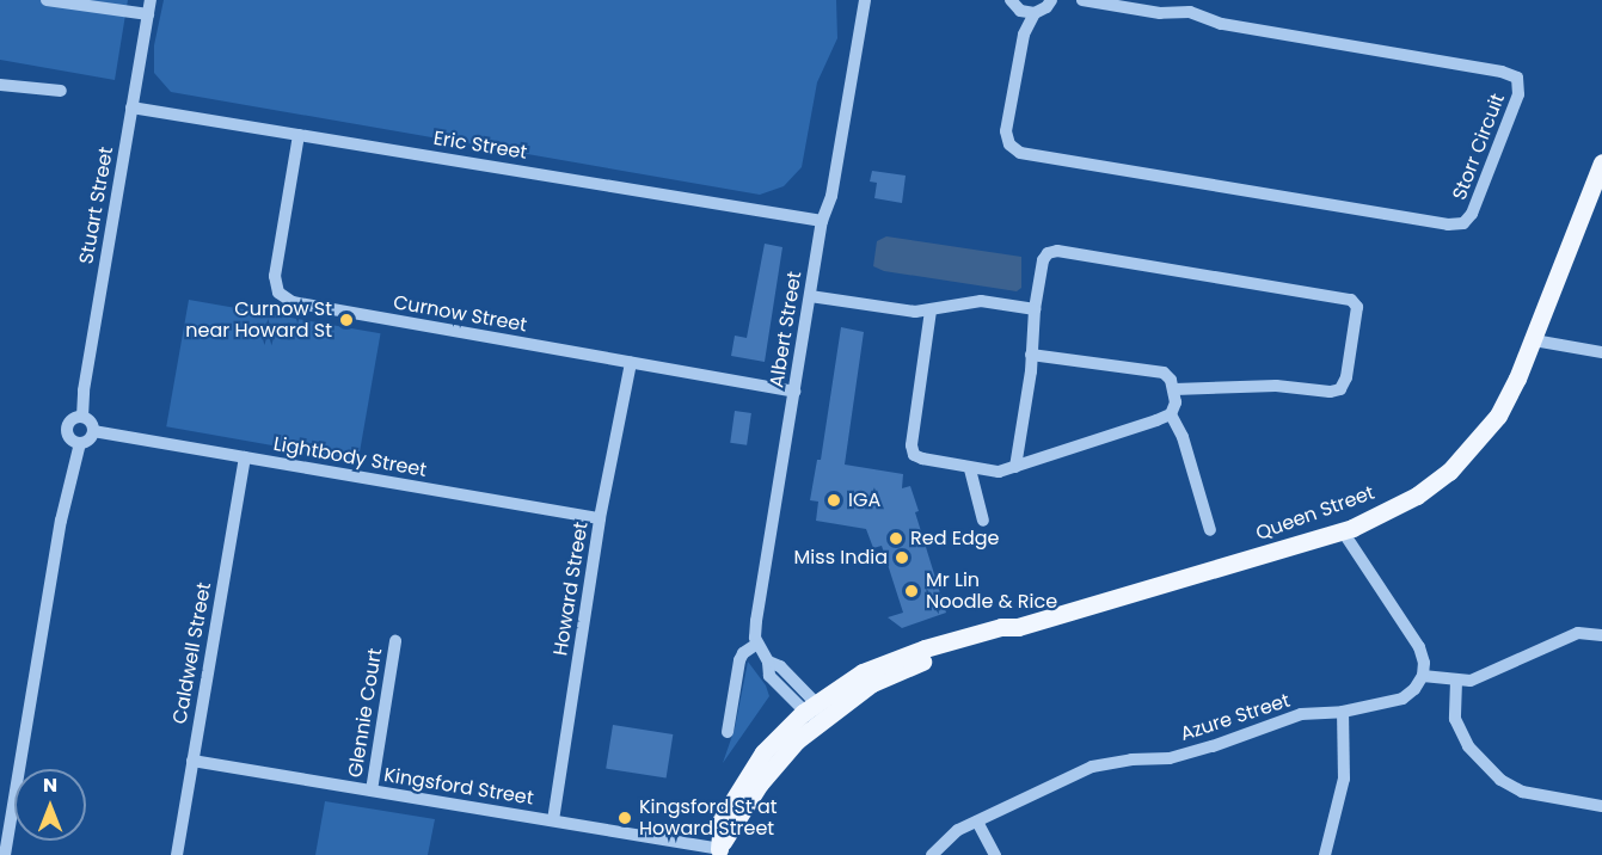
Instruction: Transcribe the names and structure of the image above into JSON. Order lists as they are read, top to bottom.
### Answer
{
  "streets": {
    "main road": ["Queen Street"],
    "street": [
      "Eric Street",
      "Storr Circuit",
      "Stuart Street",
      "Curnow Street",
      "Albert Street",
      "Lightbody Street",
      "Howard Street",
      "Caldwell Street",
      "Glennie Court",
      "Azure Street",
      "Kingsford Street"
    ]
  },
  "crossings": [
    ["Eric Street", "Stuart Street"],
    ["Eric Street", "Curnow Street"],
    ["Eric Street", "Albert Street"],
    ["Stuart Street", "Lightbody Street"],
    ["Curnow Street", "Albert Street"],
    ["Curnow Street", "Howard Street"],
    ["Lightbody Street", "Howard Street"],
    ["Lightbody Street", "Caldwell Street"],
    ["Queen Street", "Kingsford Street"],
    ["Howard Street", "Kingsford Street"],
    ["Caldwell Street", "Kingsford Street"],
    ["Glennie Court", "Kingsford Street"]
  ],
  "places": [
    "Curnow St near Howard St",
    "IGA",
    "Red Edge",
    "Miss India",
    "Mr Lin Noodle & Rice",
    "Kingsford St at Howard Street"
  ],
  "north": "top"
}
